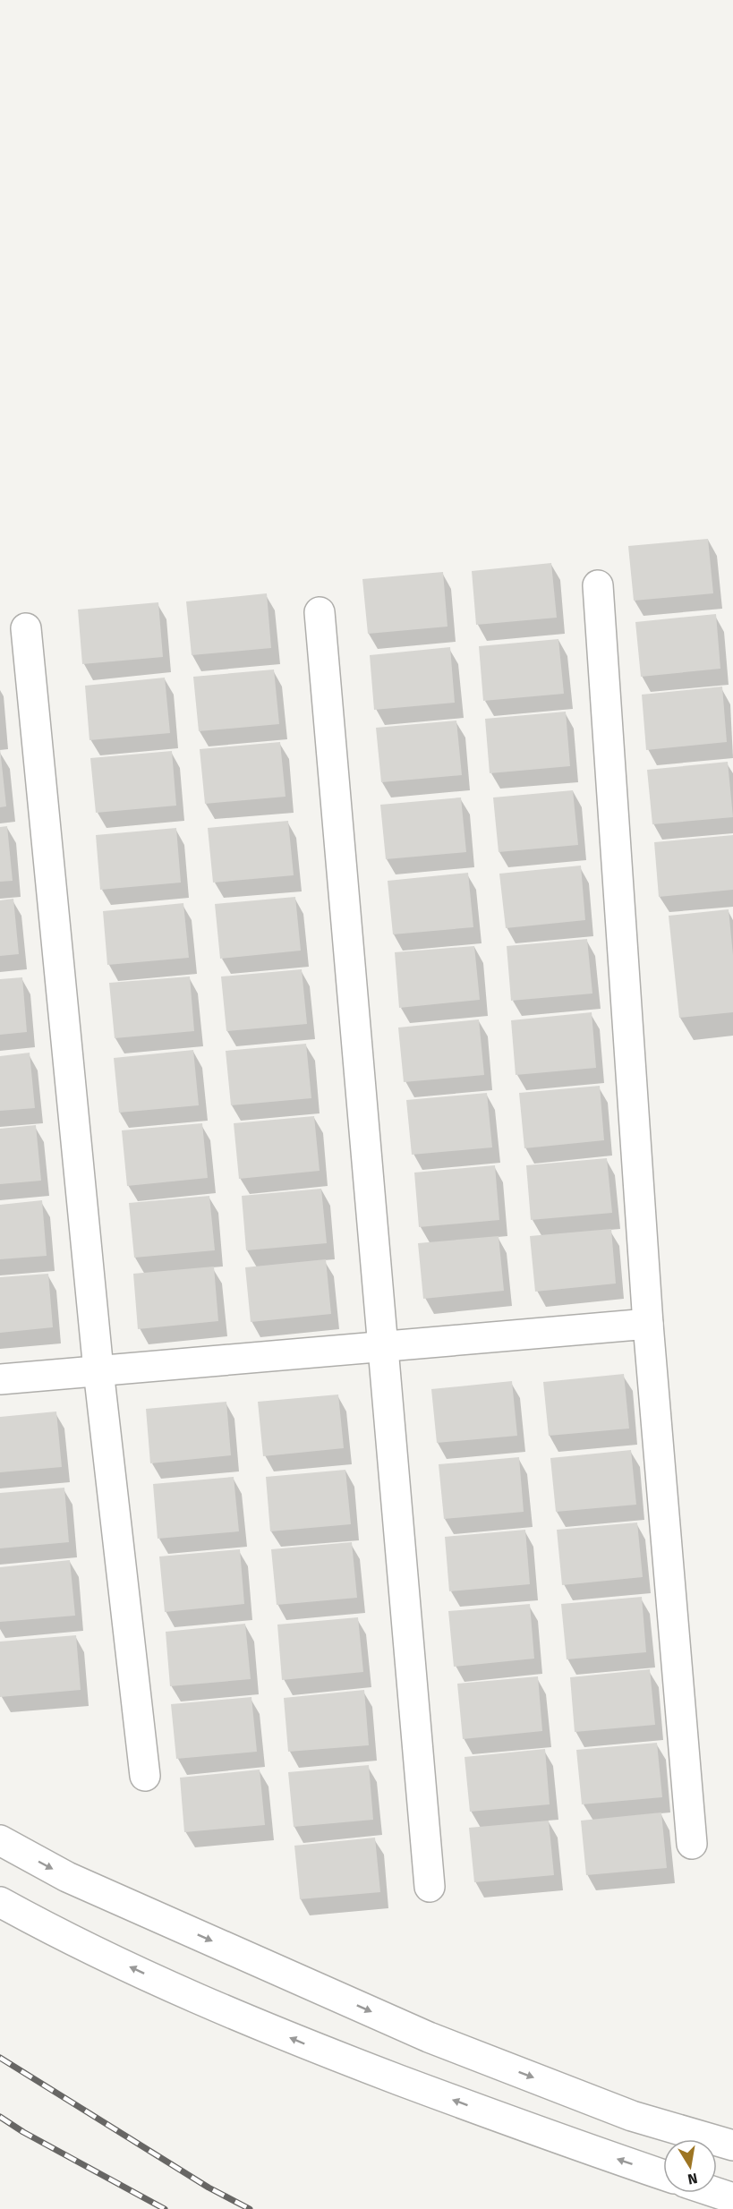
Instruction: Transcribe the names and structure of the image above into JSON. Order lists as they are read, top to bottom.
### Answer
{
  "north": "bottom"
}
